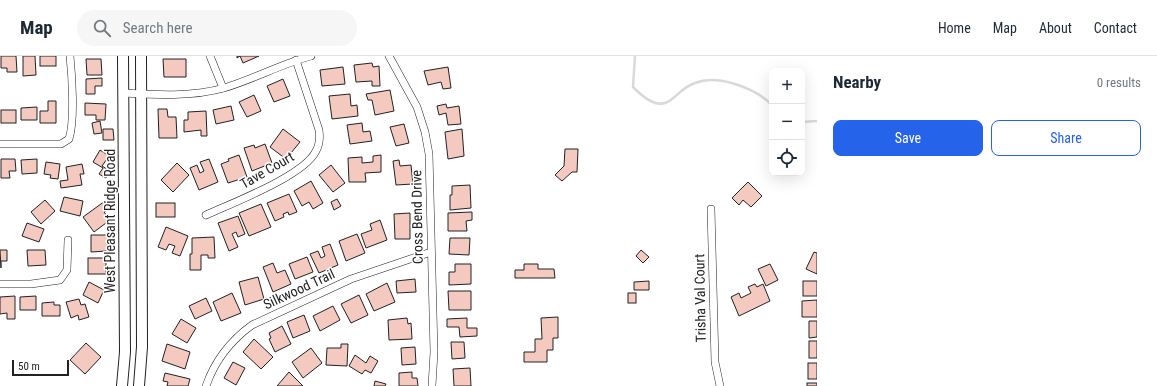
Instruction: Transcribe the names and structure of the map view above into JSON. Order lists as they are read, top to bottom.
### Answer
{
  "streets": {
    "main road": ["West Pleasant Ridge Road"],
    "street": [
      "Tave Court",
      "Cross Bend Drive",
      "Silkwood Trail",
      "Trisha Val Court"
    ]
  },
  "crossings": [
    ["Cross Bend Drive", "Silkwood Trail"]
  ],
  "scale_bar": "50 m",
  "page": {
    "header": "Map",
    "search": "Search here",
    "nav": [
      "Home",
      "Map",
      "About",
      "Contact"
    ],
    "heading": ["Nearby", "0 results"],
    "map_buttons": ["+", "−"],
    "buttons": ["Save", "Share"],
    "scale": "50 m"
  }
}
